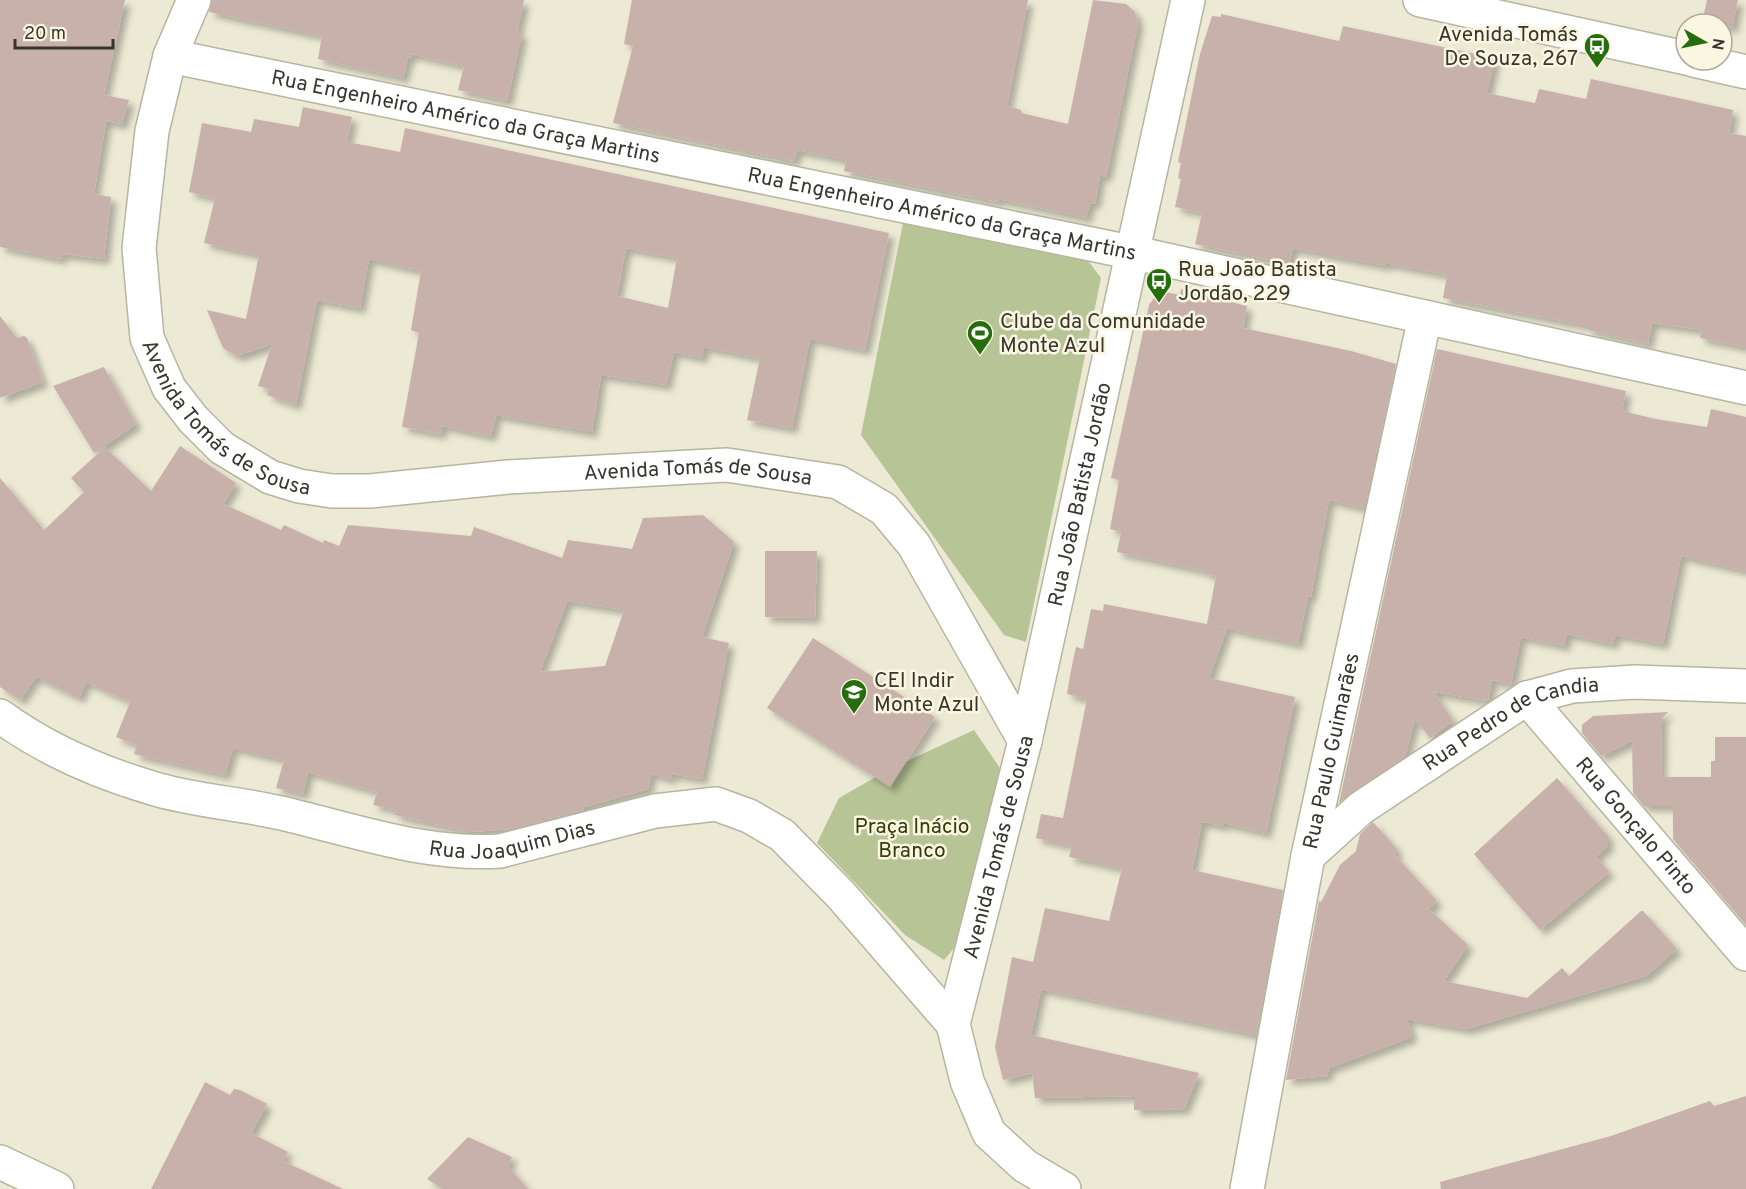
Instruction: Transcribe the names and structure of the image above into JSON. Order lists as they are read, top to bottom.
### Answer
{
  "streets": {
    "street": [
      "Rua Engenheiro Américo da Graça Martins",
      "Avenida Tomás de Sousa",
      "Rua João Batista Jordão",
      "Rua Pedro de Candia",
      "Rua Paulo Guimarães",
      "Rua Gonçalo Pinto",
      "Rua Joaquim Dias"
    ]
  },
  "crossings": [
    ["Rua Engenheiro Américo da Graça Martins", "Avenida Tomás de Sousa"],
    ["Rua Engenheiro Américo da Graça Martins", "Rua João Batista Jordão"],
    ["Rua Engenheiro Américo da Graça Martins", "Rua Paulo Guimarães"],
    ["Avenida Tomás de Sousa", "Rua João Batista Jordão"],
    ["Avenida Tomás de Sousa", "Rua Joaquim Dias"],
    ["Rua Pedro de Candia", "Rua Paulo Guimarães"],
    ["Rua Pedro de Candia", "Rua Gonçalo Pinto"]
  ],
  "parks": ["Praça Inácio Branco"],
  "places": {
    "bus stop": ["Avenida Tomás De Souza, 267", "Rua João Batista Jordão, 229"],
    "sports": ["Clube da Comunidade Monte Azul"],
    "school or university": ["CEI Indir Monte Azul"]
  },
  "scale_bar": "20 m",
  "north": "right"
}
